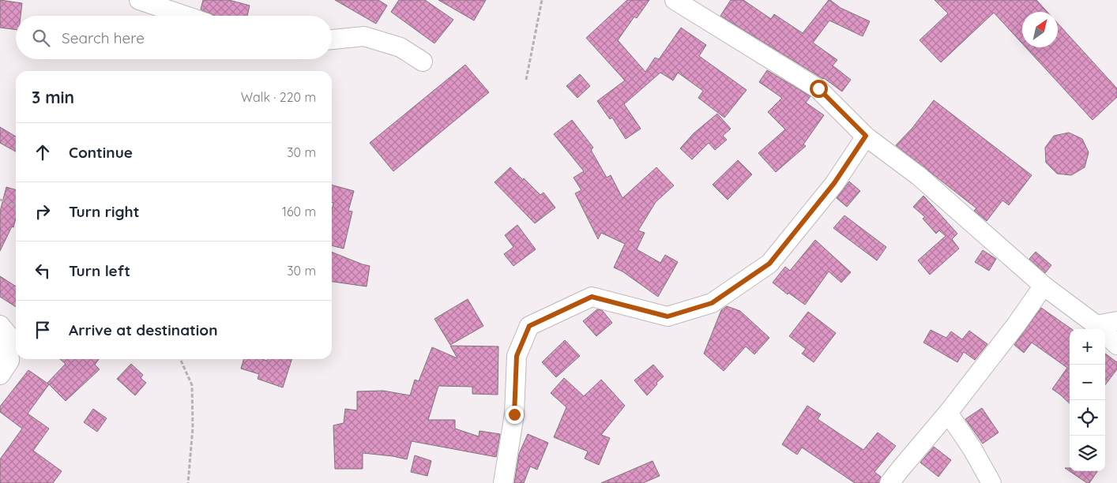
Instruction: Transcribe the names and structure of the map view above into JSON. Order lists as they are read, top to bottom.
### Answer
{
  "north": "top right",
  "page": {
    "search": "Search here",
    "heading": ["3 min", "Walk · 220 m"],
    "list": [
      ["Continue", "30 m"],
      ["Turn right", "160 m"],
      ["Turn left", "30 m"],
      "Arrive at destination"
    ],
    "map_buttons": ["+", "−"]
  }
}
